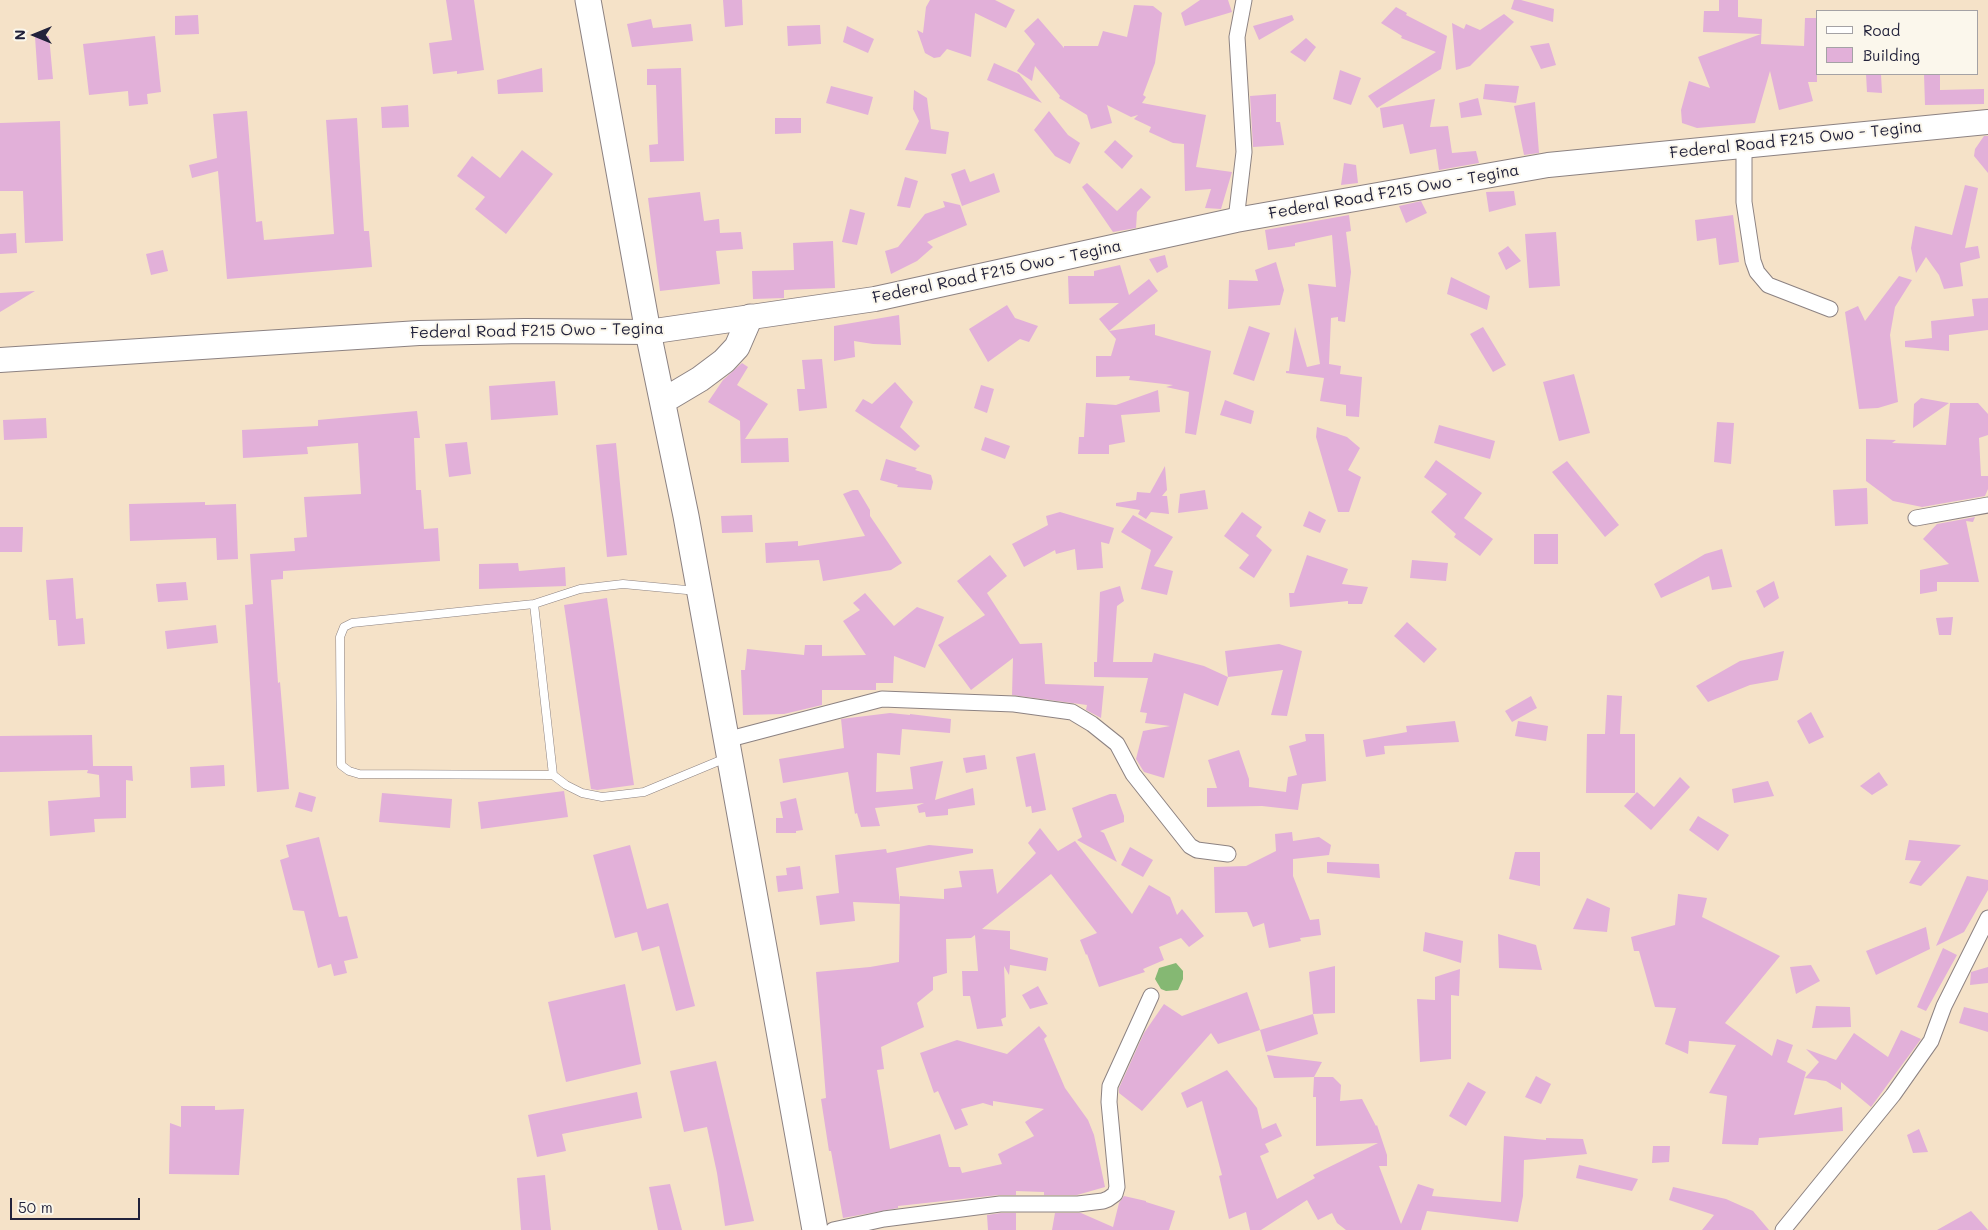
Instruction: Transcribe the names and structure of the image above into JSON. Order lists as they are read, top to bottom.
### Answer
{
  "streets": {
    "main road": ["Federal Road F215 Owo - Tegina"]
  },
  "legend": ["Road", "Building"],
  "scale_bar": "50 m",
  "north": "left"
}
